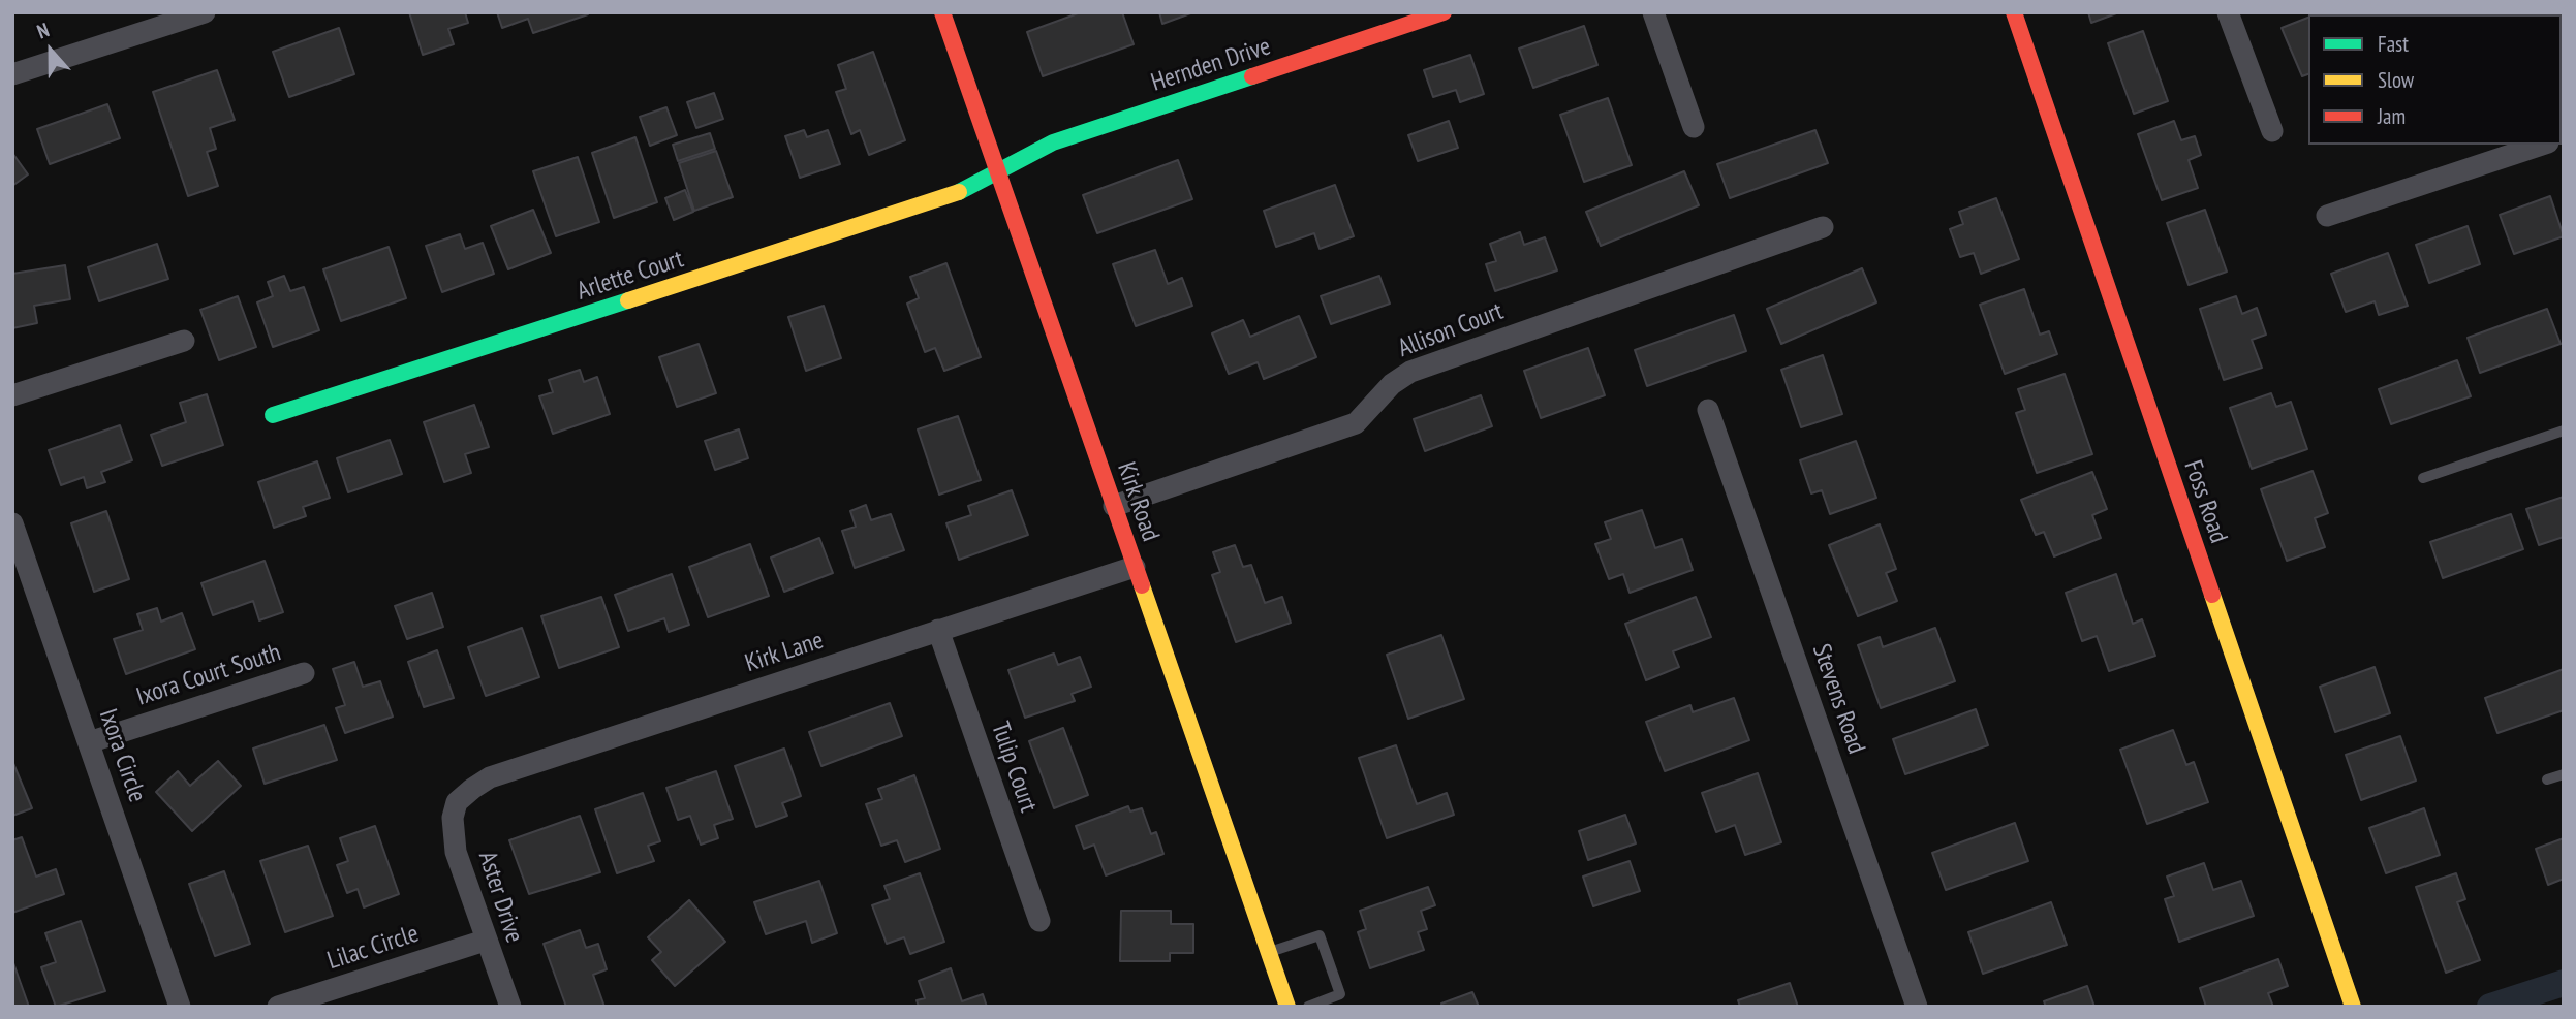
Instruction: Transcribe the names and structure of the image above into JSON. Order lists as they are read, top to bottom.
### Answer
{
  "streets": {
    "street": [
      "Hernden Drive",
      "Arlette Court",
      "Allison Court",
      "Kirk Road",
      "Foss Road",
      "Kirk Lane",
      "Ixora Court South",
      "Stevens Road",
      "Ixora Circle",
      "Tulip Court",
      "Aster Drive",
      "Lilac Circle"
    ]
  },
  "crossings": [
    ["Hernden Drive", "Arlette Court"],
    ["Hernden Drive", "Kirk Road"],
    ["Arlette Court", "Kirk Road"],
    ["Allison Court", "Kirk Road"],
    ["Kirk Road", "Kirk Lane"],
    ["Kirk Lane", "Tulip Court"],
    ["Kirk Lane", "Aster Drive"],
    ["Ixora Court South", "Ixora Circle"],
    ["Aster Drive", "Lilac Circle"]
  ],
  "legend": ["Fast", "Slow", "Jam"],
  "north": "top"
}
